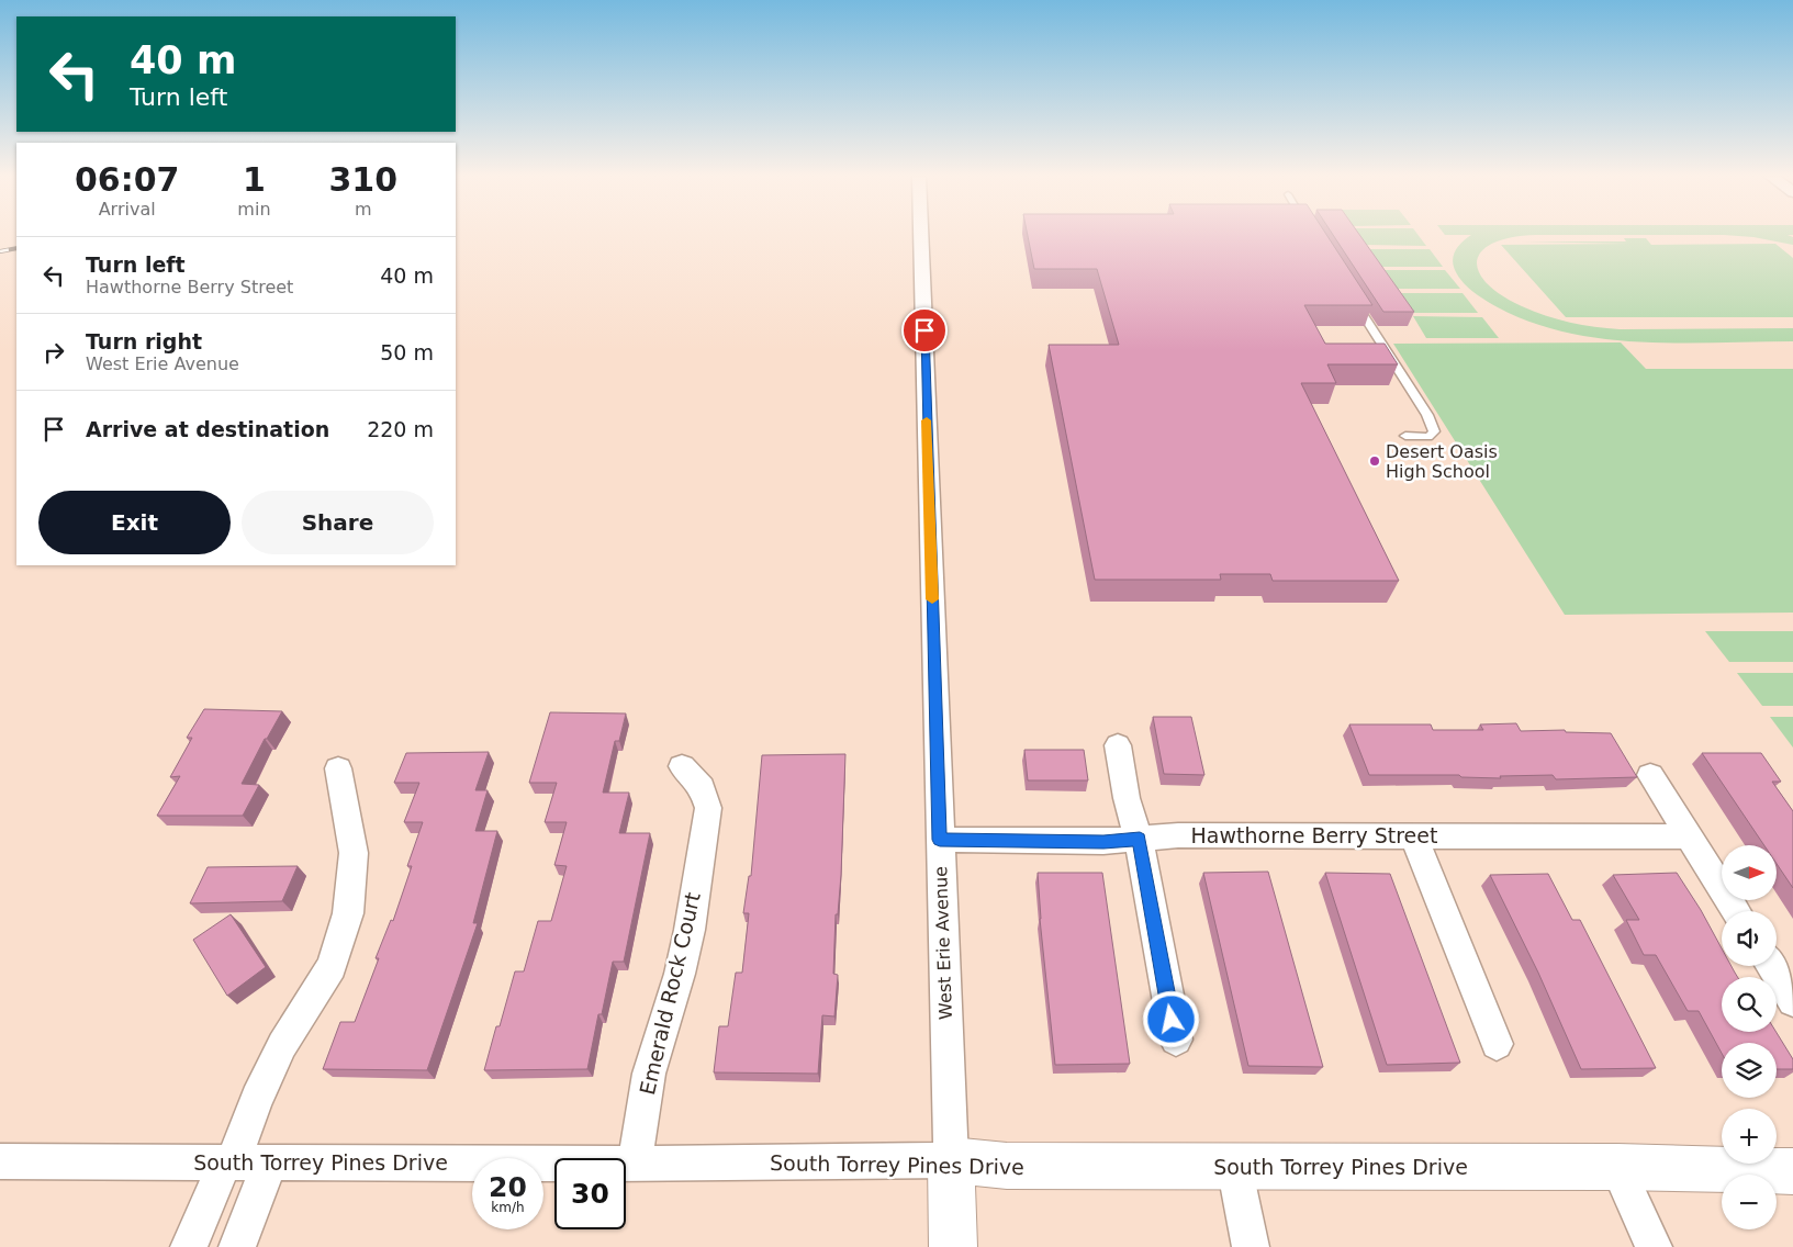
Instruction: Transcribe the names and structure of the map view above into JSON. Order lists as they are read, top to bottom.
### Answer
{
  "streets": {
    "street": [
      "Hawthorne Berry Street",
      "West Erie Avenue",
      "Emerald Rock Court",
      "South Torrey Pines Drive"
    ]
  },
  "crossings": [
    ["Hawthorne Berry Street", "West Erie Avenue"],
    ["West Erie Avenue", "South Torrey Pines Drive"],
    ["Emerald Rock Court", "South Torrey Pines Drive"]
  ],
  "places": ["Desert Oasis High School"],
  "north": "right",
  "page": {
    "turn": ["40 m", "Turn left"],
    "eta": [
      "06:07",
      "Arrival",
      "1",
      "min",
      "310",
      "m"
    ],
    "list": [
      {
        "name": "Turn left",
        "note": "Hawthorne Berry Street",
        "value": "40 m"
      },
      {
        "name": "Turn right",
        "note": "West Erie Avenue",
        "value": "50 m"
      },
      {
        "name": "Arrive at destination",
        "value": "220 m"
      }
    ],
    "buttons": ["Exit", "Share"],
    "map_buttons": ["+", "−"],
    "speed": "20 km/h",
    "limit": "30"
  }
}
